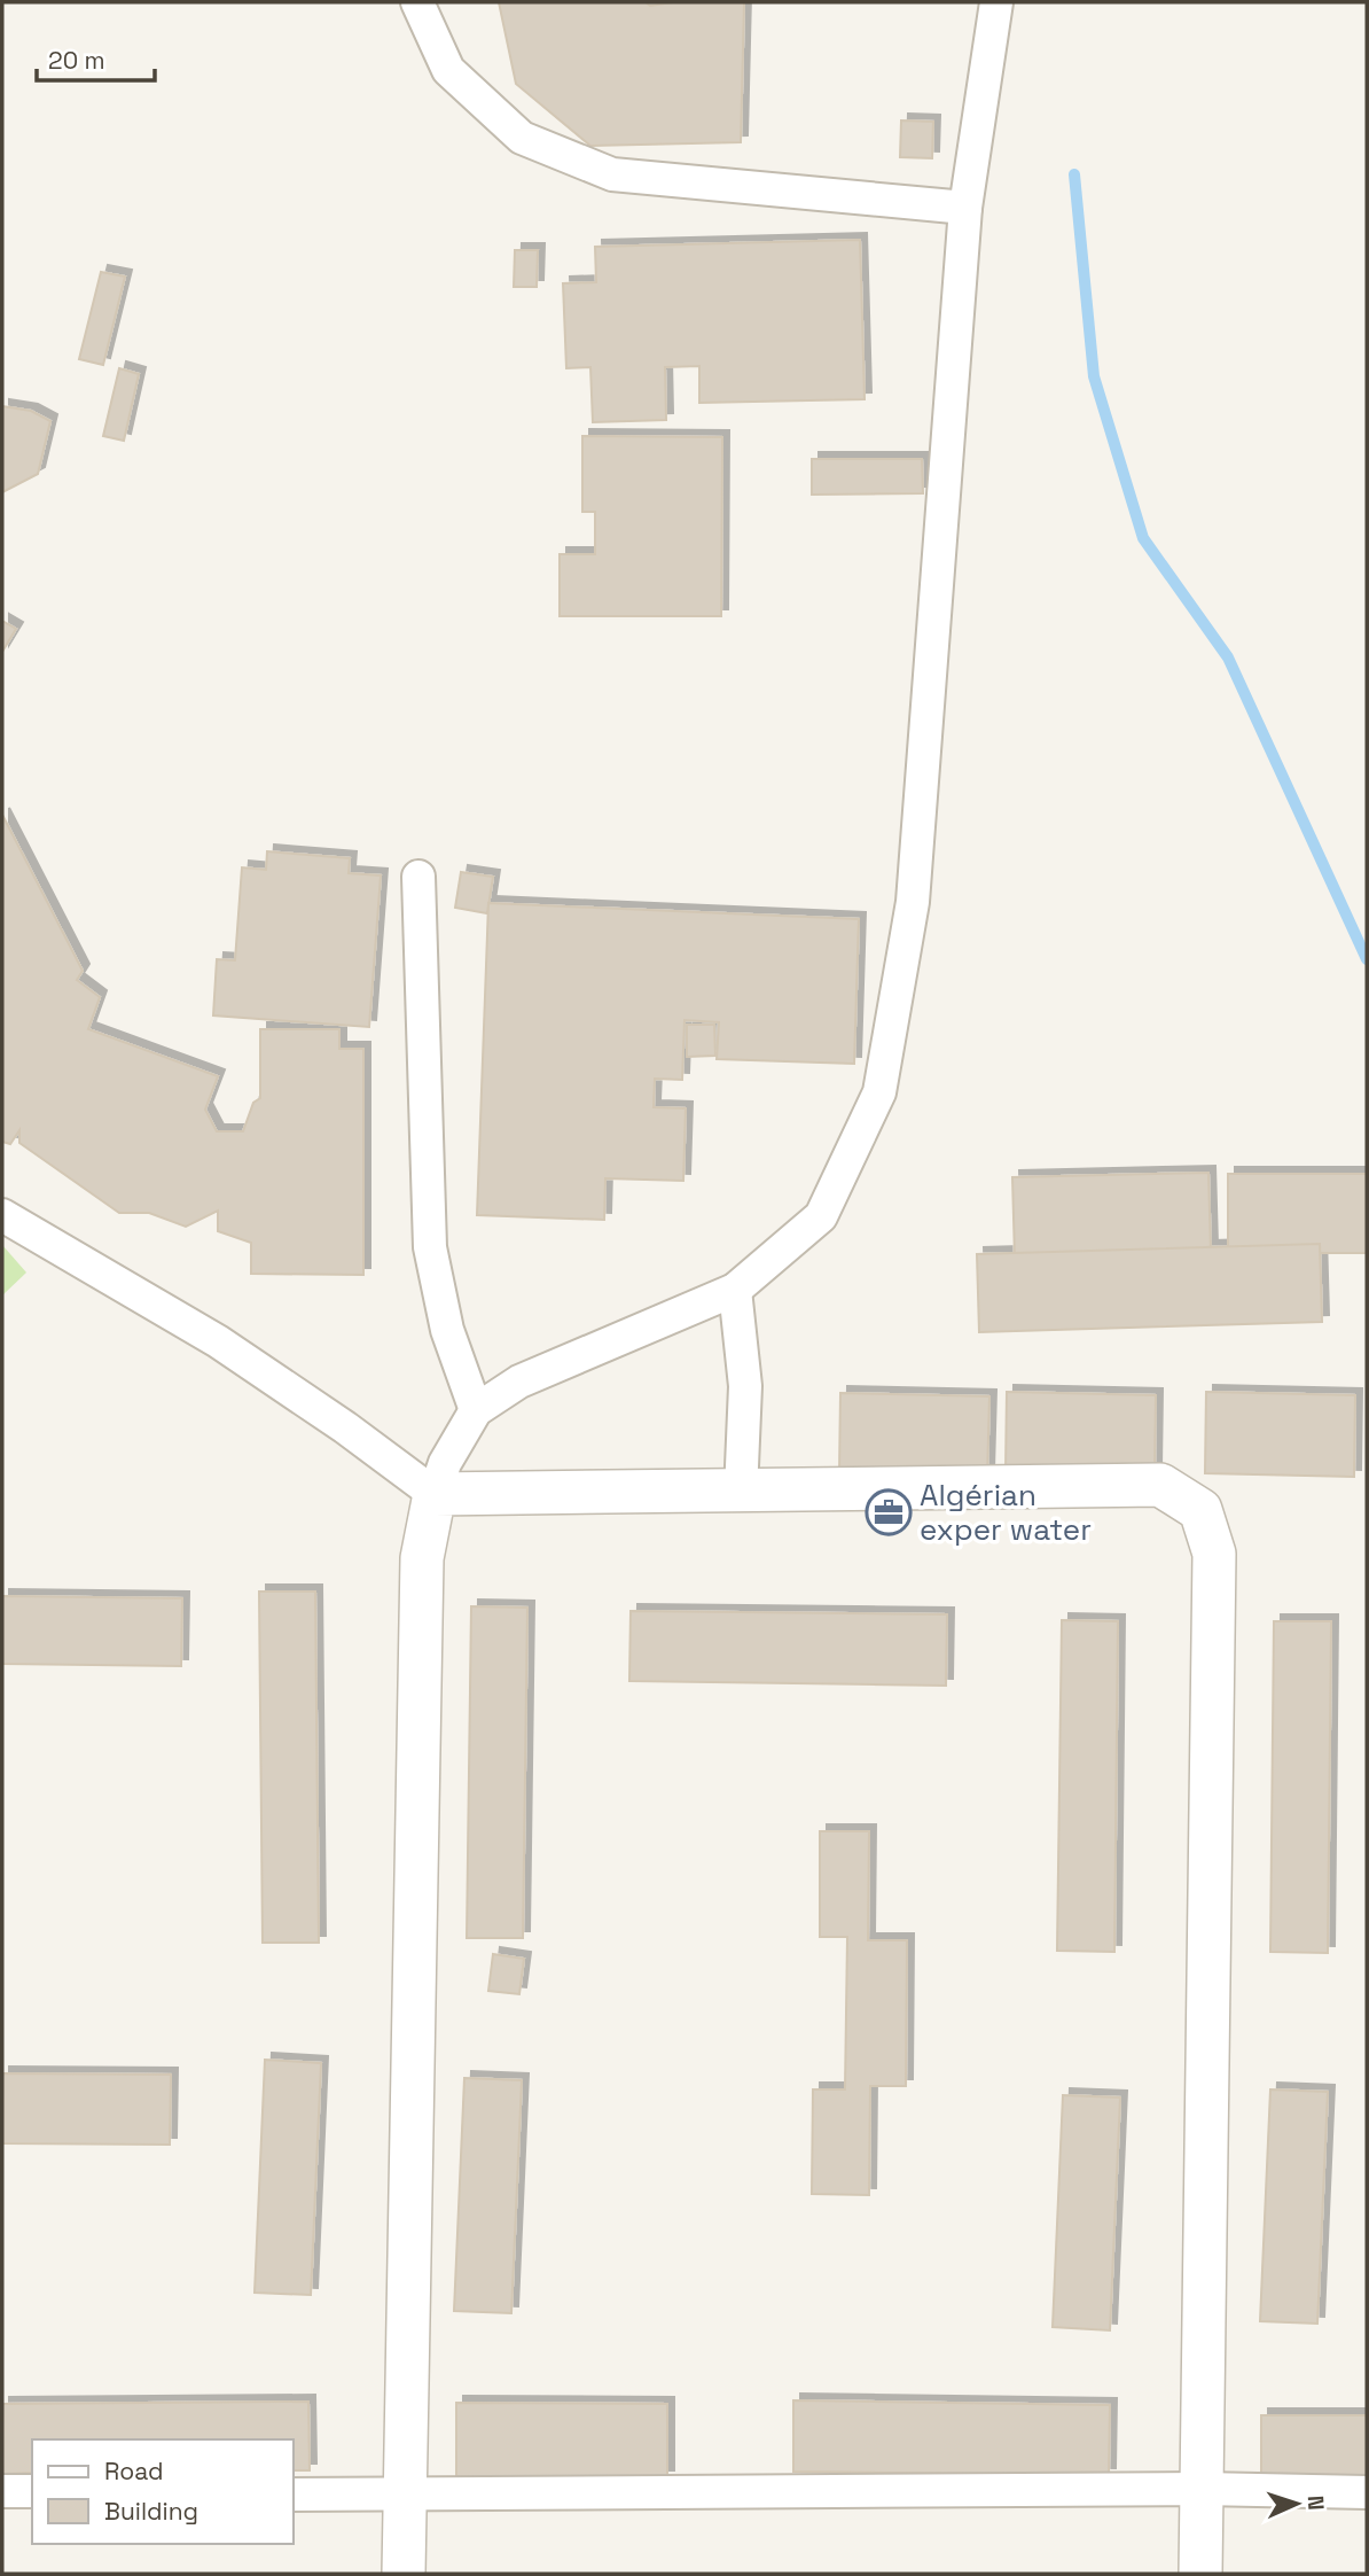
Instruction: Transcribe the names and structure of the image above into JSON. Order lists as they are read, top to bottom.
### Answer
{
  "places": {
    "office": ["Algérian exper water"]
  },
  "legend": ["Road", "Building"],
  "scale_bar": "20 m",
  "north": "right"
}
